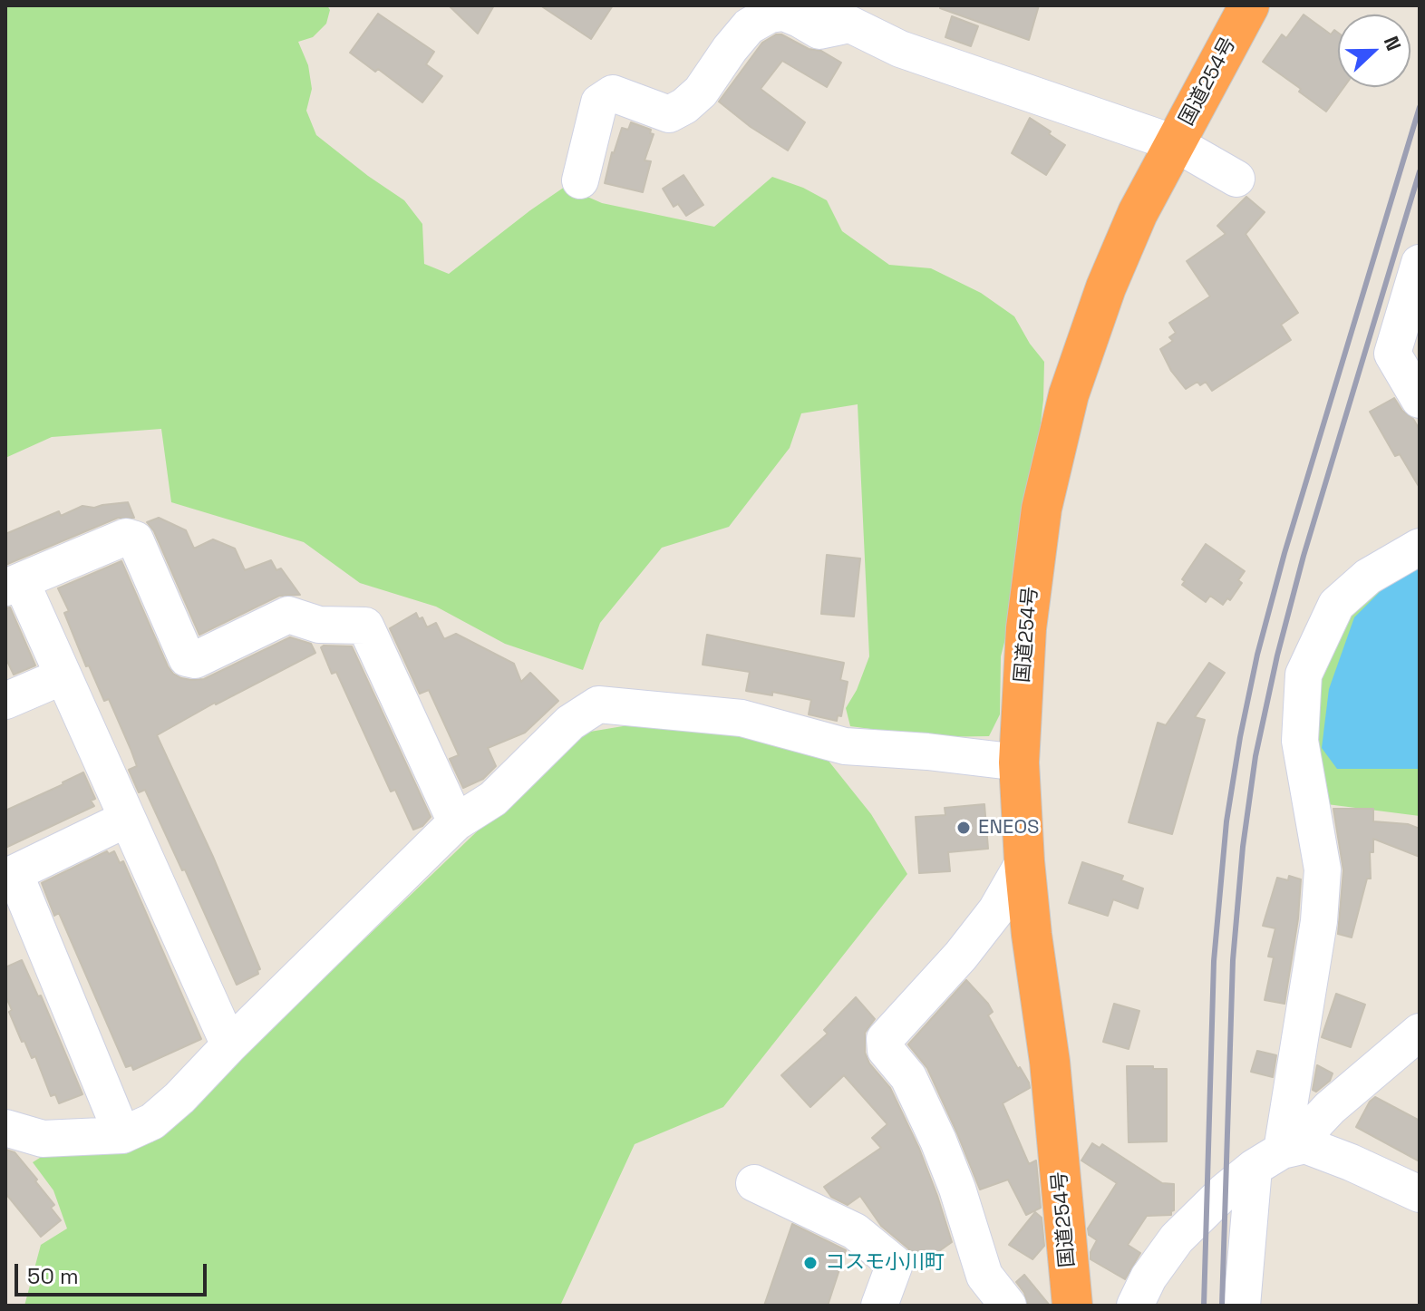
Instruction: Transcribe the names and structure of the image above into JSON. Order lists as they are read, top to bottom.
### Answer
{
  "streets": {
    "highway": ["国道254号"]
  },
  "places": ["ENEOS", "コスモ小川町"],
  "scale_bar": "50 m",
  "north": "right"
}
